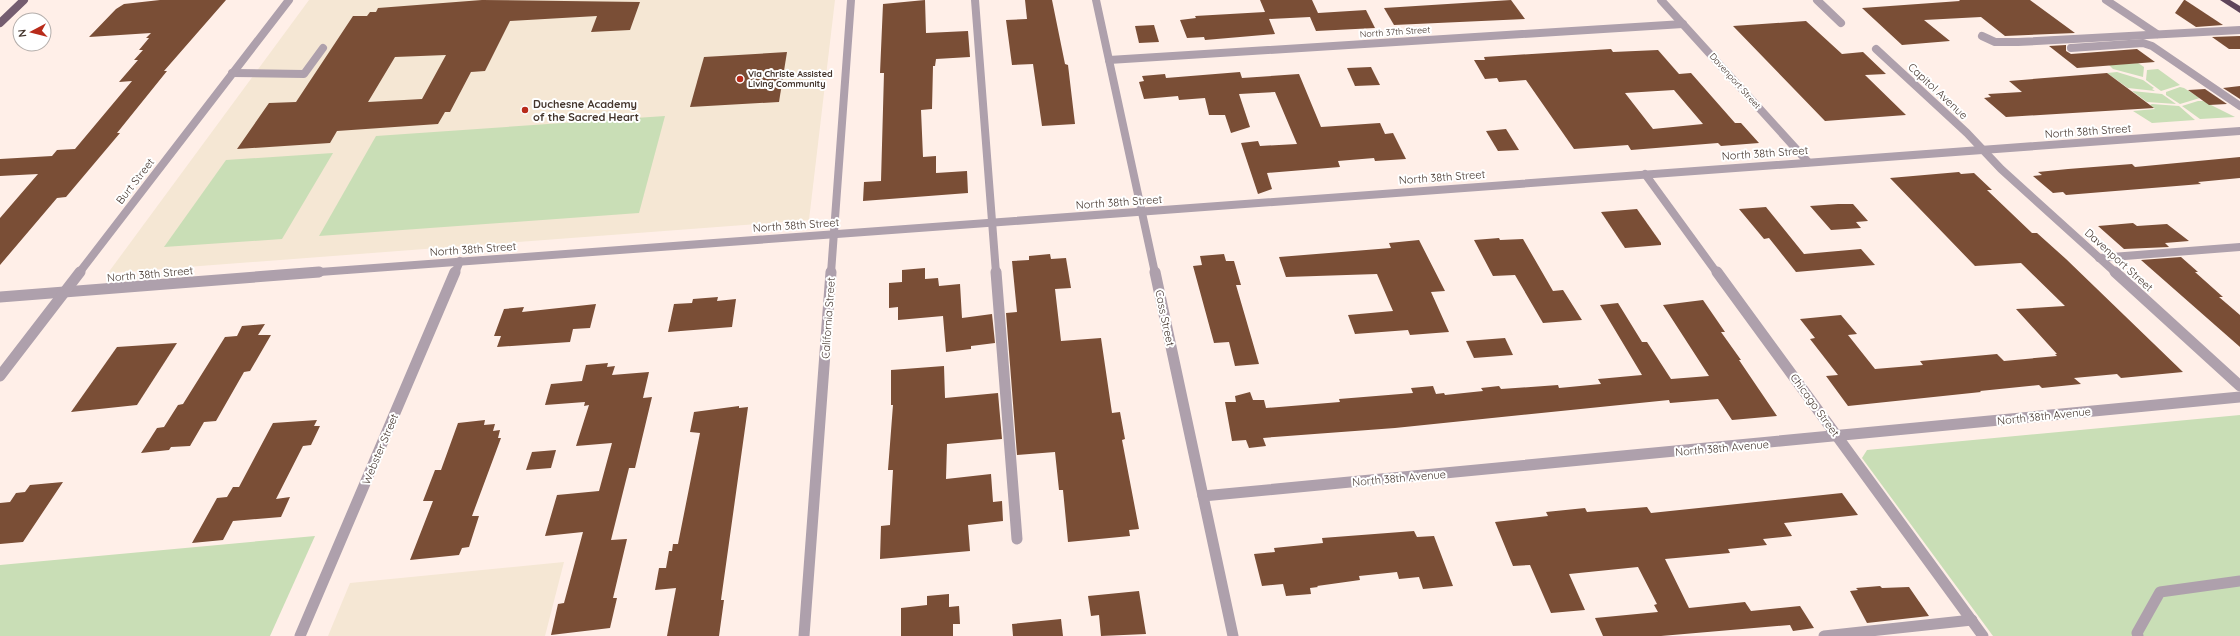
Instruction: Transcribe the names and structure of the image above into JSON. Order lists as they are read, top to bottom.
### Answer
{
  "streets": {
    "street": [
      "North 37th Street",
      "Davenport Street",
      "Capitol Avenue",
      "North 38th Street",
      "Burt Street",
      "California Street",
      "Cass Street",
      "Chicago Street",
      "North 38th Avenue",
      "Webster Street"
    ]
  },
  "crossings": [
    ["North 37th Street", "Davenport Street"],
    ["North 37th Street", "Cass Street"],
    ["Davenport Street", "Capitol Avenue"],
    ["Davenport Street", "North 38th Street"],
    ["Capitol Avenue", "North 38th Street"],
    ["North 38th Street", "Burt Street"],
    ["North 38th Street", "California Street"],
    ["North 38th Street", "Cass Street"],
    ["North 38th Street", "Chicago Street"],
    ["North 38th Street", "Webster Street"],
    ["Cass Street", "North 38th Avenue"],
    ["Chicago Street", "North 38th Avenue"]
  ],
  "places": ["Via Christe Assisted Living Community", "Duchesne Academy of the Sacred Heart"],
  "north": "left"
}
